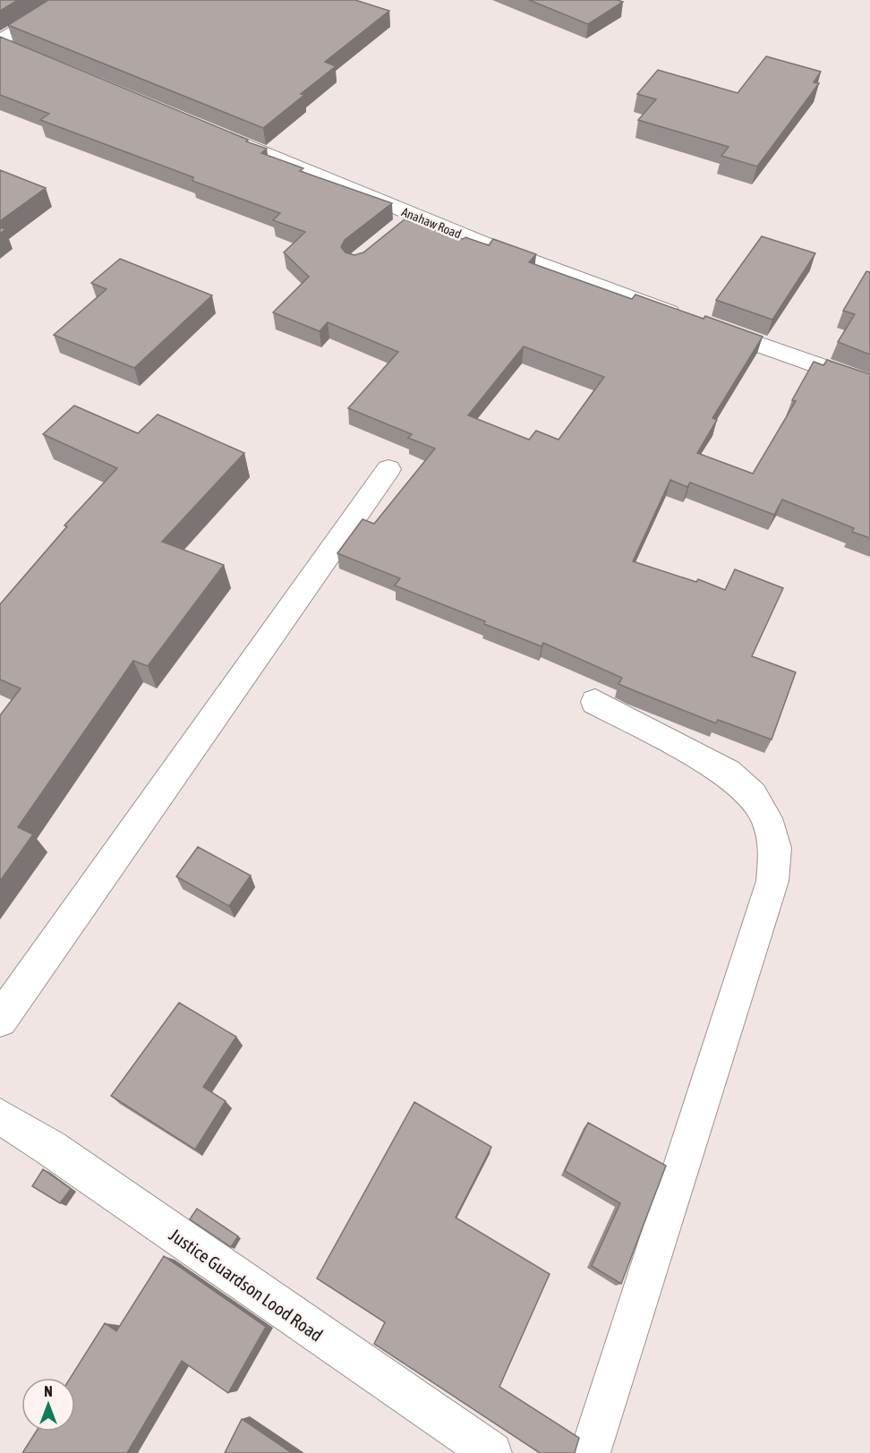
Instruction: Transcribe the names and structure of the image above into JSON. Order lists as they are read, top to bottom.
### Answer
{
  "streets": {
    "street": ["Anahaw Road", "Justice Guardson Lood Road"]
  },
  "north": "top"
}
